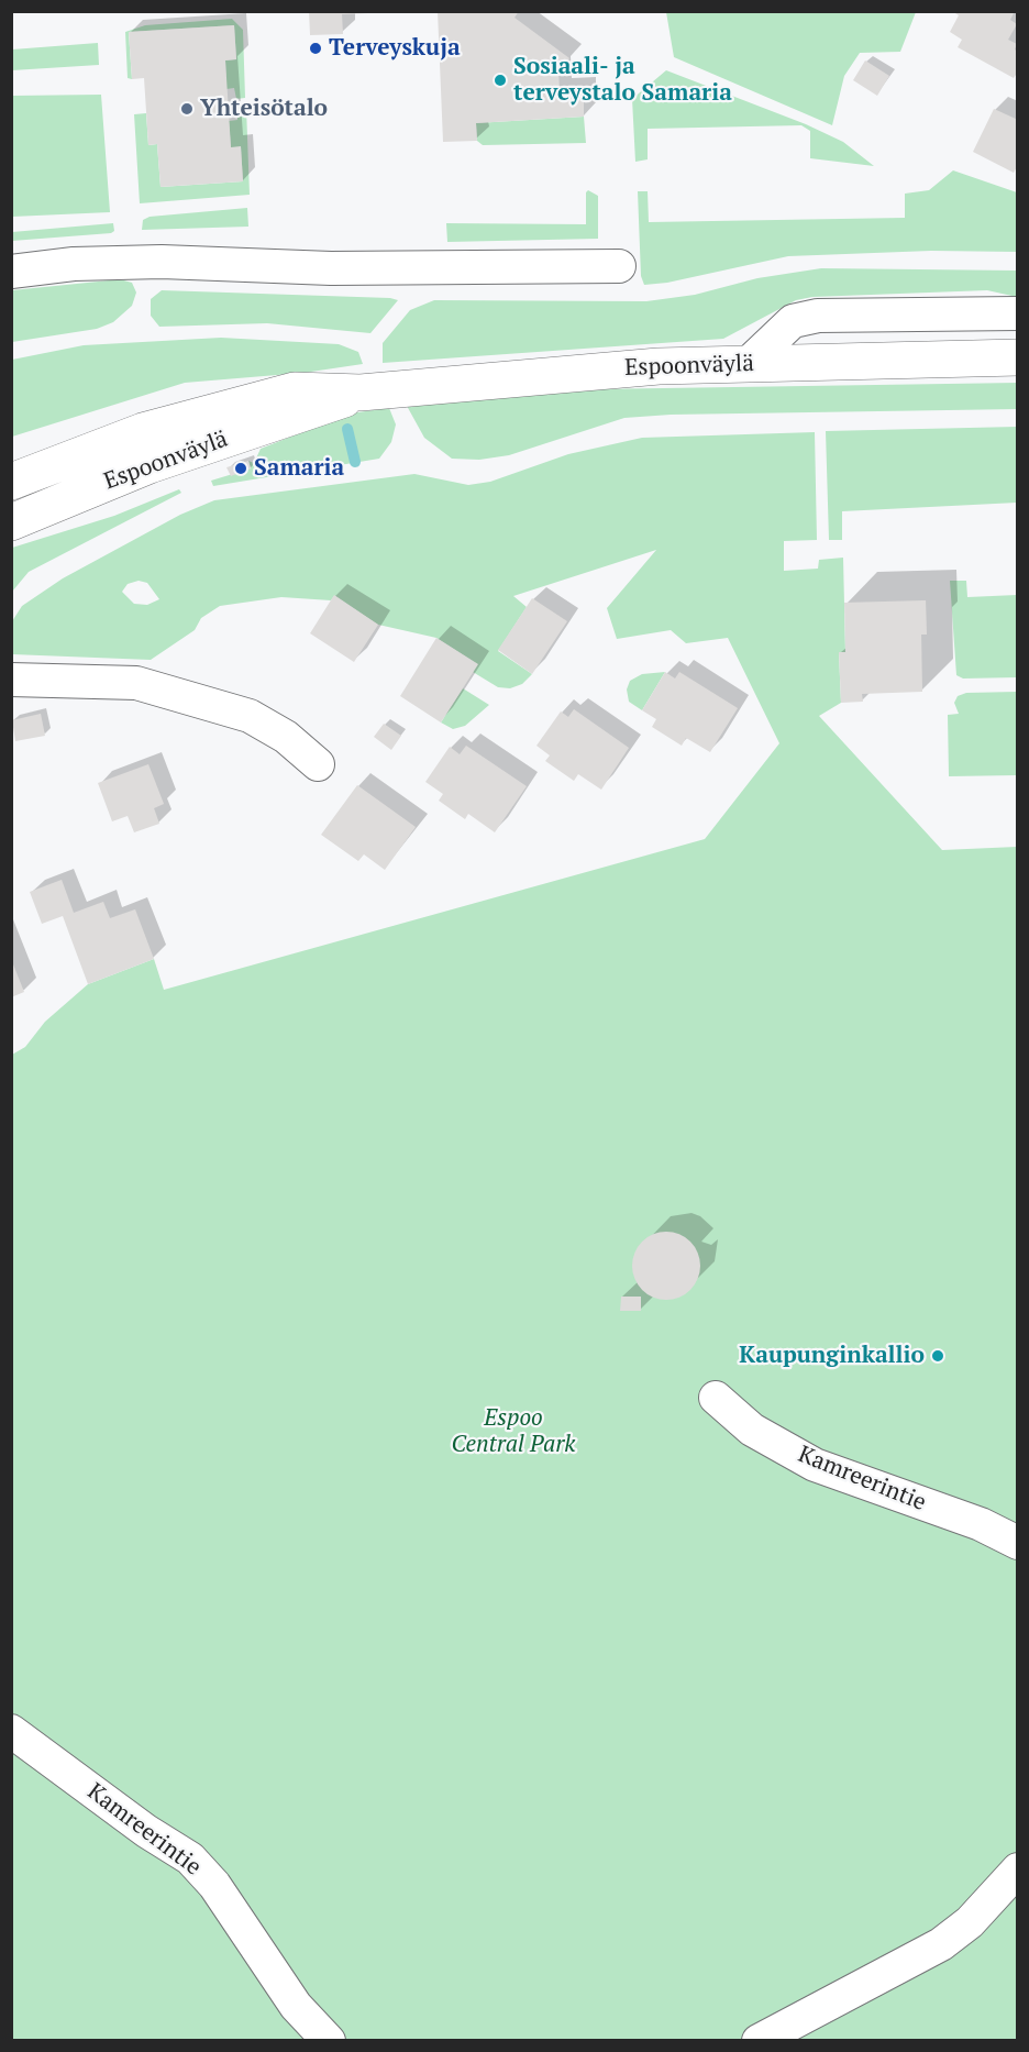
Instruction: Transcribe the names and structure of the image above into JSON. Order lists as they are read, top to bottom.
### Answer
{
  "streets": {
    "main road": ["Espoonväylä"],
    "street": ["Kamreerintie"]
  },
  "parks": ["Espoo Central Park"],
  "places": [
    "Terveyskuja",
    "Sosiaali- ja terveystalo Samaria",
    "Yhteisötalo",
    "Samaria",
    "Kaupunginkallio"
  ]
}
